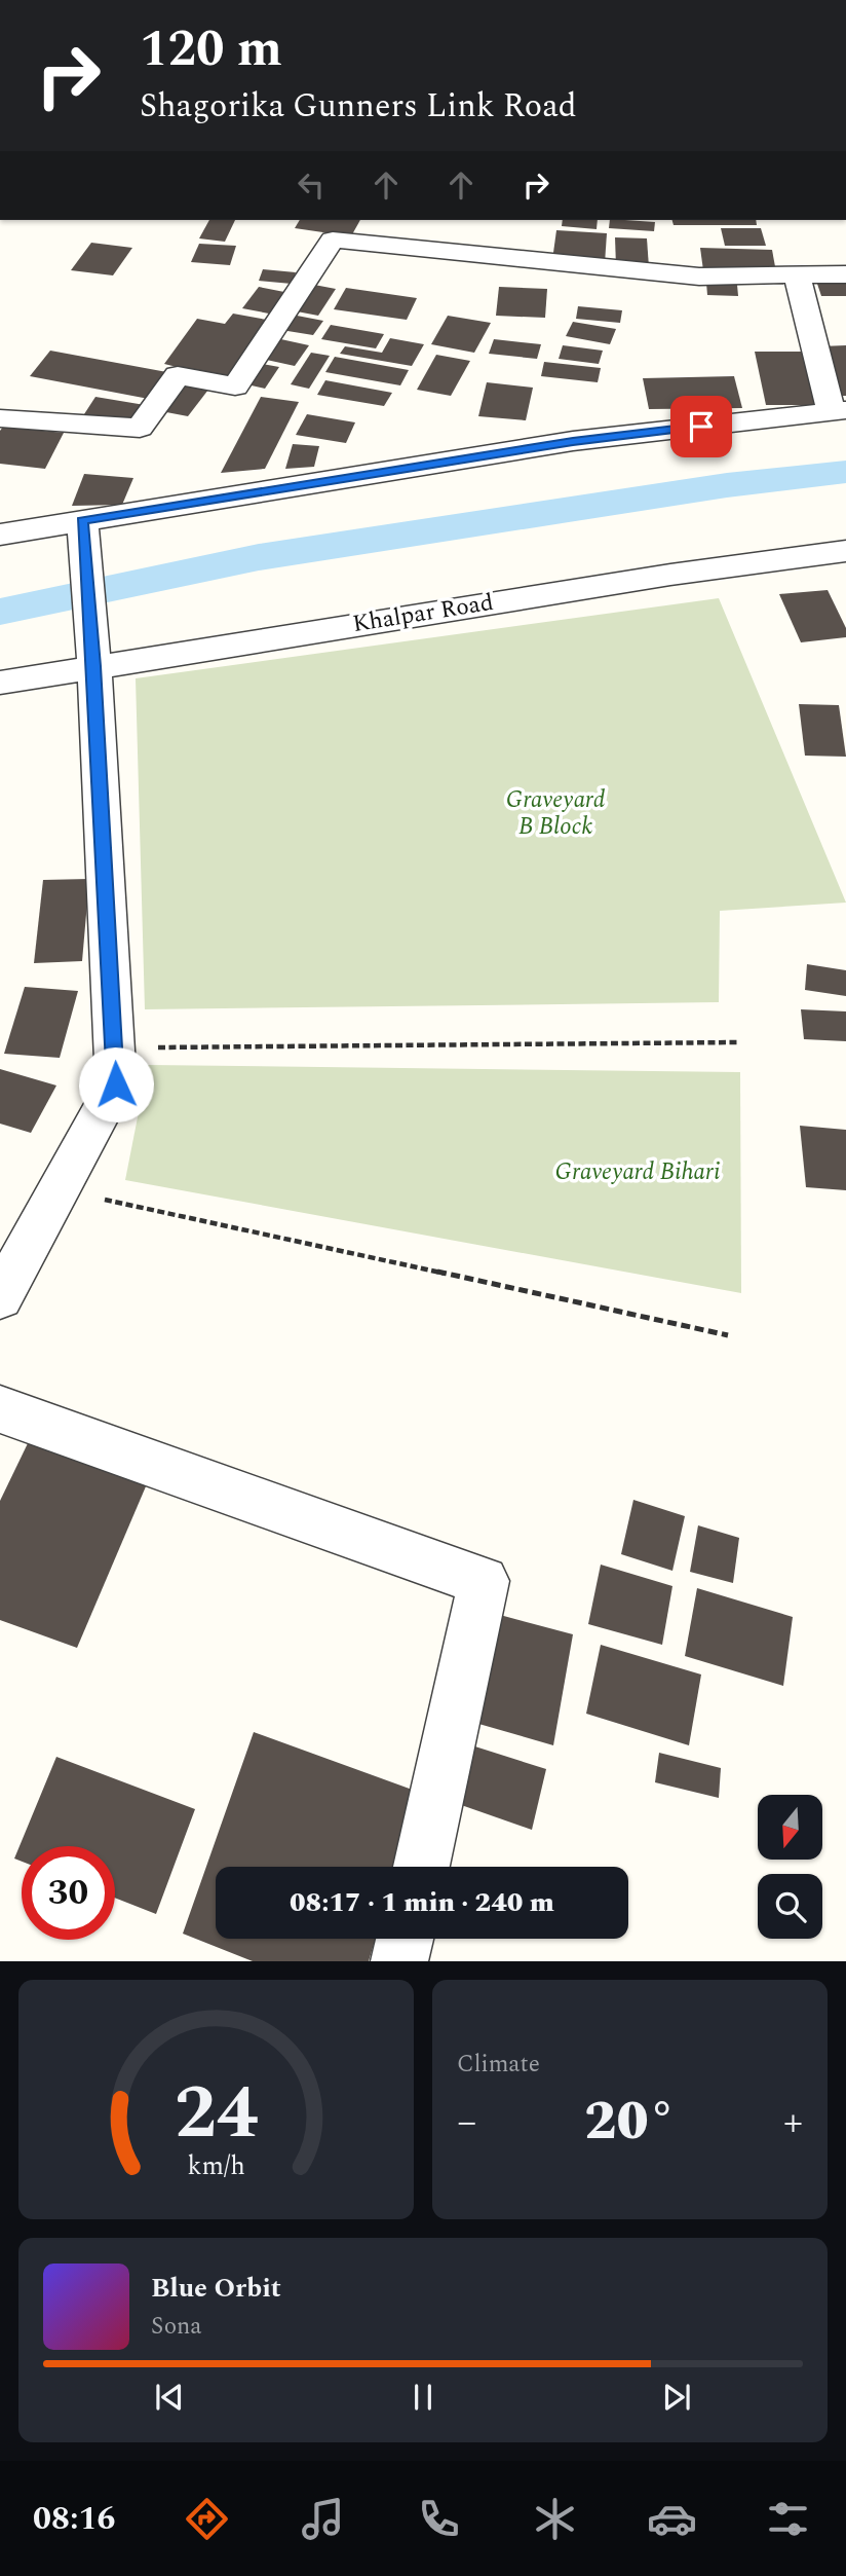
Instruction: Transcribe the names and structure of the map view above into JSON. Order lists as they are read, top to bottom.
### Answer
{
  "streets": {
    "street": ["Khalpar Road"]
  },
  "parks": ["Graveyard B Block", "Graveyard Bihari"],
  "north": "bottom",
  "page": {
    "turn": ["120 m", "Shagorika Gunners Link Road"],
    "limit": "30",
    "trip": "08:17 · 1 min · 240 m",
    "tile": "Climate",
    "heat": ["−", "20°", "+"],
    "song": ["Blue Orbit", "Sona"],
    "tabs": "08:16",
    "gauge": ["24", "km/h"]
  }
}
